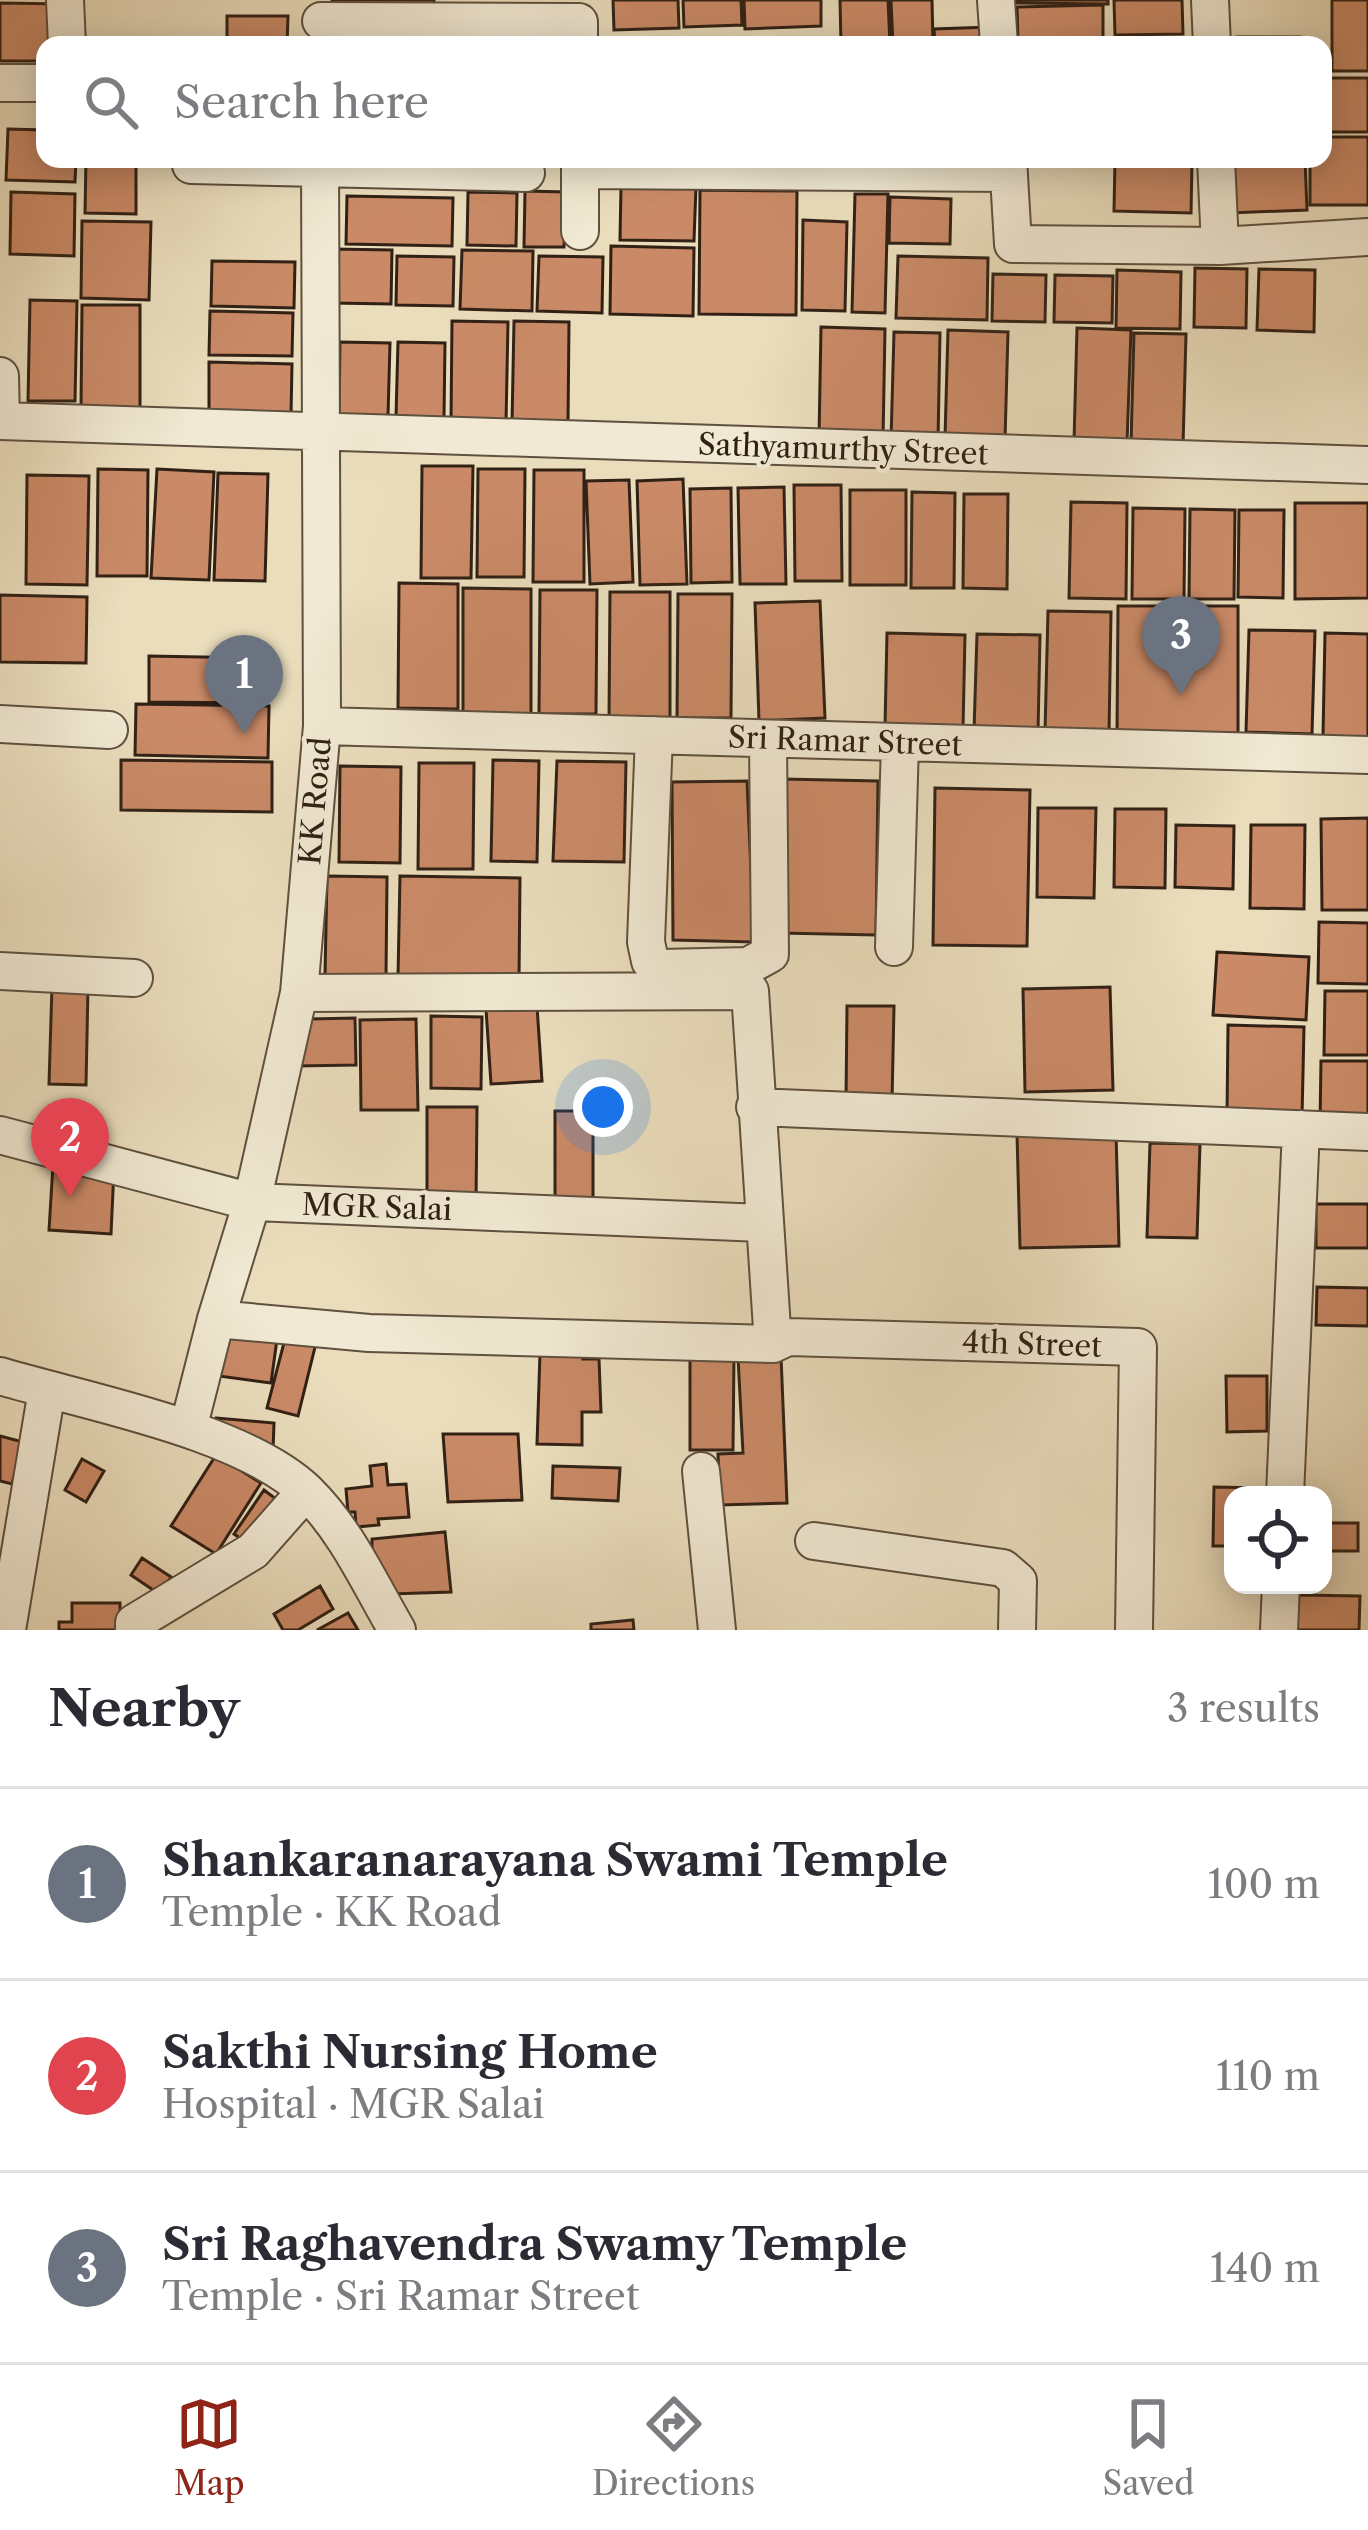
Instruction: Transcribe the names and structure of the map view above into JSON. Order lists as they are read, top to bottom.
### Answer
{
  "streets": {
    "street": [
      "Sathyamurthy Street",
      "Sri Ramar Street",
      "KK Road",
      "MGR Salai",
      "4th Street"
    ]
  },
  "crossings": [
    ["Sathyamurthy Street", "KK Road"],
    ["Sri Ramar Street", "KK Road"],
    ["KK Road", "MGR Salai"]
  ],
  "page": {
    "search": "Search here",
    "pins": ["3", "1", "2"],
    "heading": ["Nearby", "3 results"],
    "list": [
      {
        "mark": "1",
        "name": "Shankaranarayana Swami Temple",
        "note": "Temple · KK Road",
        "value": "100 m"
      },
      {
        "mark": "2",
        "name": "Sakthi Nursing Home",
        "note": "Hospital · MGR Salai",
        "value": "110 m"
      },
      {
        "mark": "3",
        "name": "Sri Raghavendra Swamy Temple",
        "note": "Temple · Sri Ramar Street",
        "value": "140 m"
      }
    ],
    "nav": ["Map", "Directions", "Saved"]
  }
}
